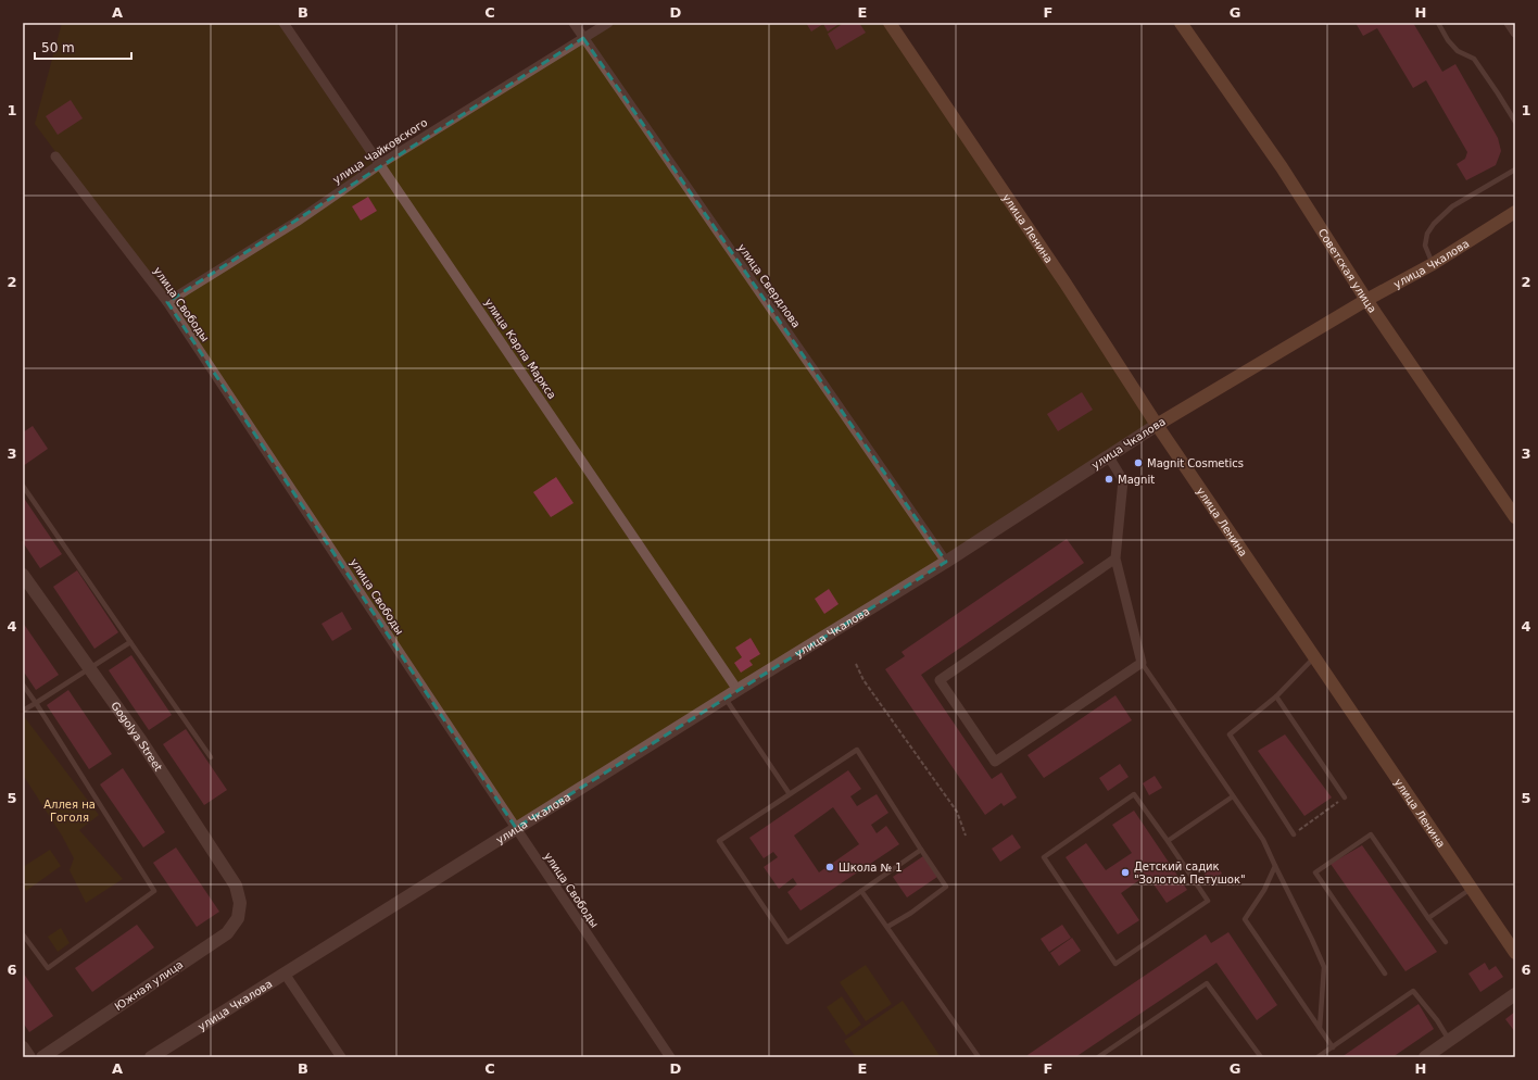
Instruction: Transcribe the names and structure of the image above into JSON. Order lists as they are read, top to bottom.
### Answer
{
  "streets": {
    "main road": ["улица Ленина", "улица Чкалова", "Советская улица"],
    "street": [
      "улица Чайковского",
      "улица Свердлова",
      "улица Свободы",
      "улица Карла Маркса",
      "Gogolya Street",
      "Южная улица"
    ]
  },
  "crossings": [
    ["улица Чайковского", "улица Свердлова"],
    ["улица Чайковского", "улица Свободы"],
    ["улица Чайковского", "улица Карла Маркса"],
    ["улица Ленина", "улица Чкалова"],
    ["улица Чкалова", "Советская улица"],
    ["улица Чкалова", "улица Свердлова"],
    ["улица Чкалова", "улица Свободы"],
    ["улица Чкалова", "улица Карла Маркса"],
    ["Gogolya Street", "Южная улица"]
  ],
  "parks": ["Аллея на Гоголя"],
  "places": [
    "Magnit Cosmetics",
    "Magnit",
    "Школа № 1",
    "Детский садик \"Золотой Петушок\""
  ],
  "scale_bar": "50 m",
  "grid": {
    "columns": [
      "A",
      "B",
      "C",
      "D",
      "E",
      "F",
      "G",
      "H"
    ],
    "rows": [
      "1",
      "2",
      "3",
      "4",
      "5",
      "6"
    ]
  }
}
